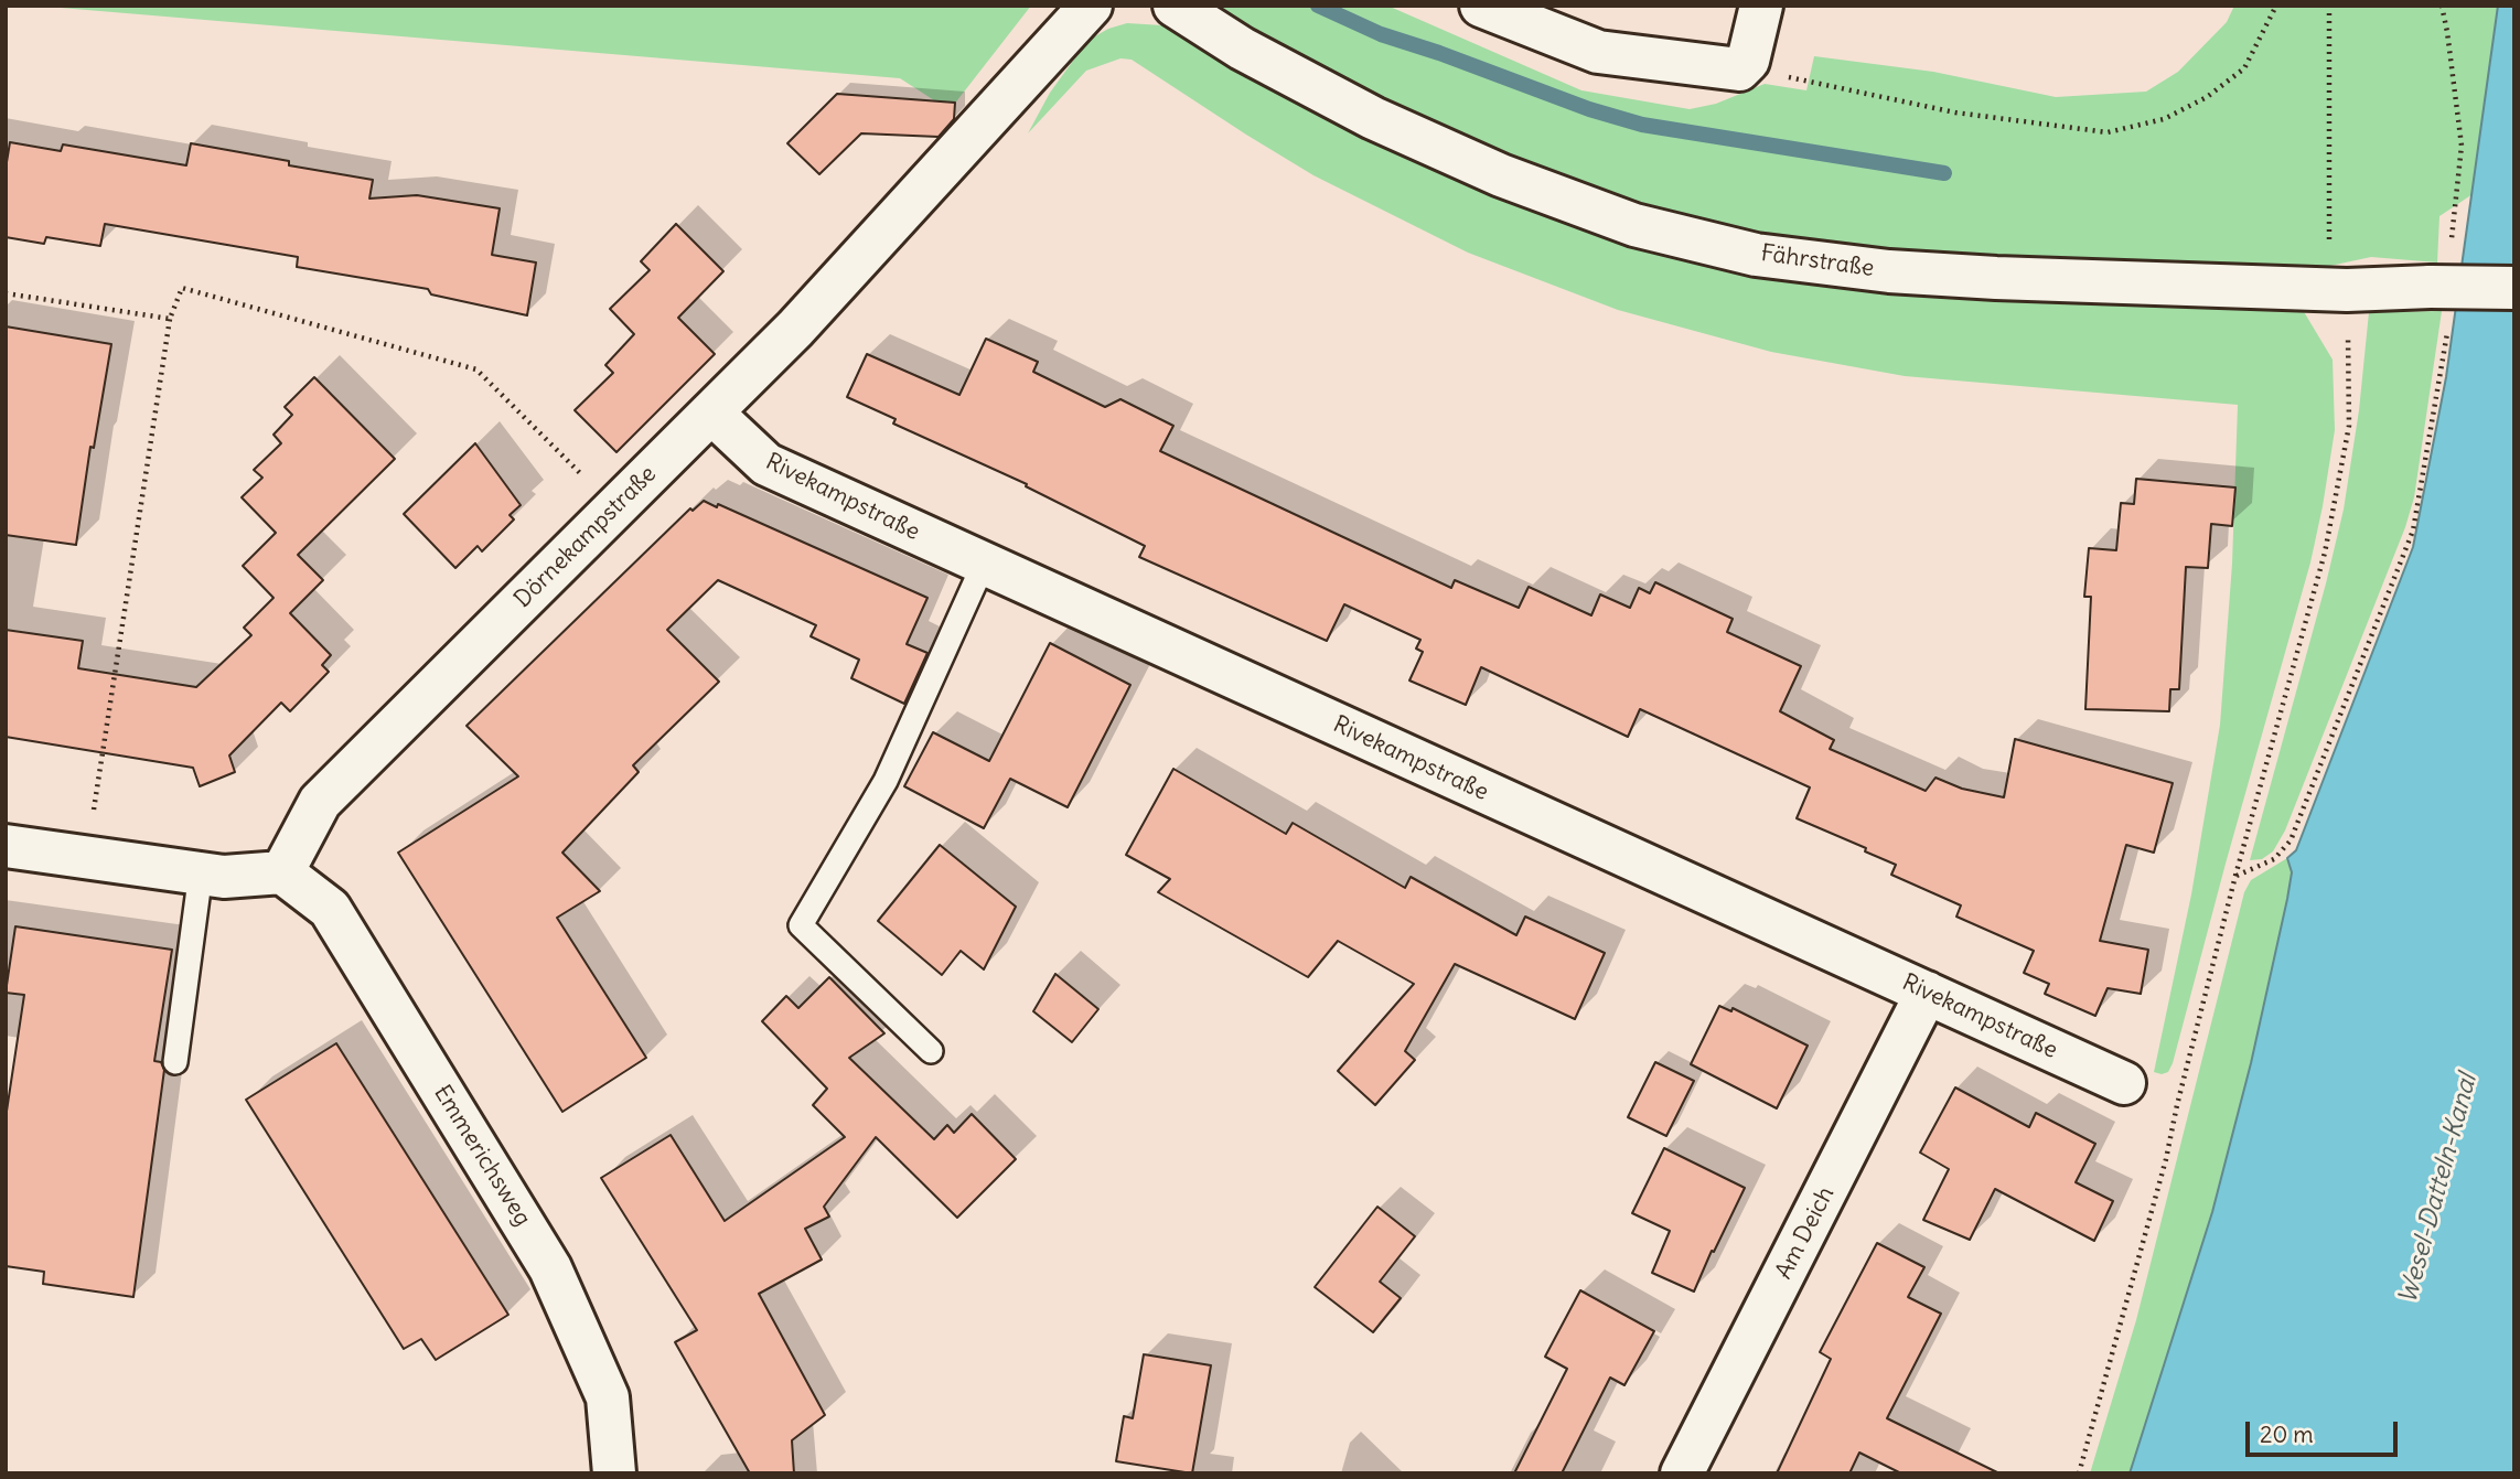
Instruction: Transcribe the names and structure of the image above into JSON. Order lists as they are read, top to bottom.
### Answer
{
  "streets": {
    "street": [
      "Fährstraße",
      "Rivekampstraße",
      "Dörnekampstraße",
      "Emmerichsweg",
      "Am Deich"
    ]
  },
  "crossings": [
    ["Rivekampstraße", "Dörnekampstraße"],
    ["Rivekampstraße", "Am Deich"],
    ["Dörnekampstraße", "Emmerichsweg"]
  ],
  "water": ["Wesel-Datteln-Kanal"],
  "scale_bar": "20 m"
}
